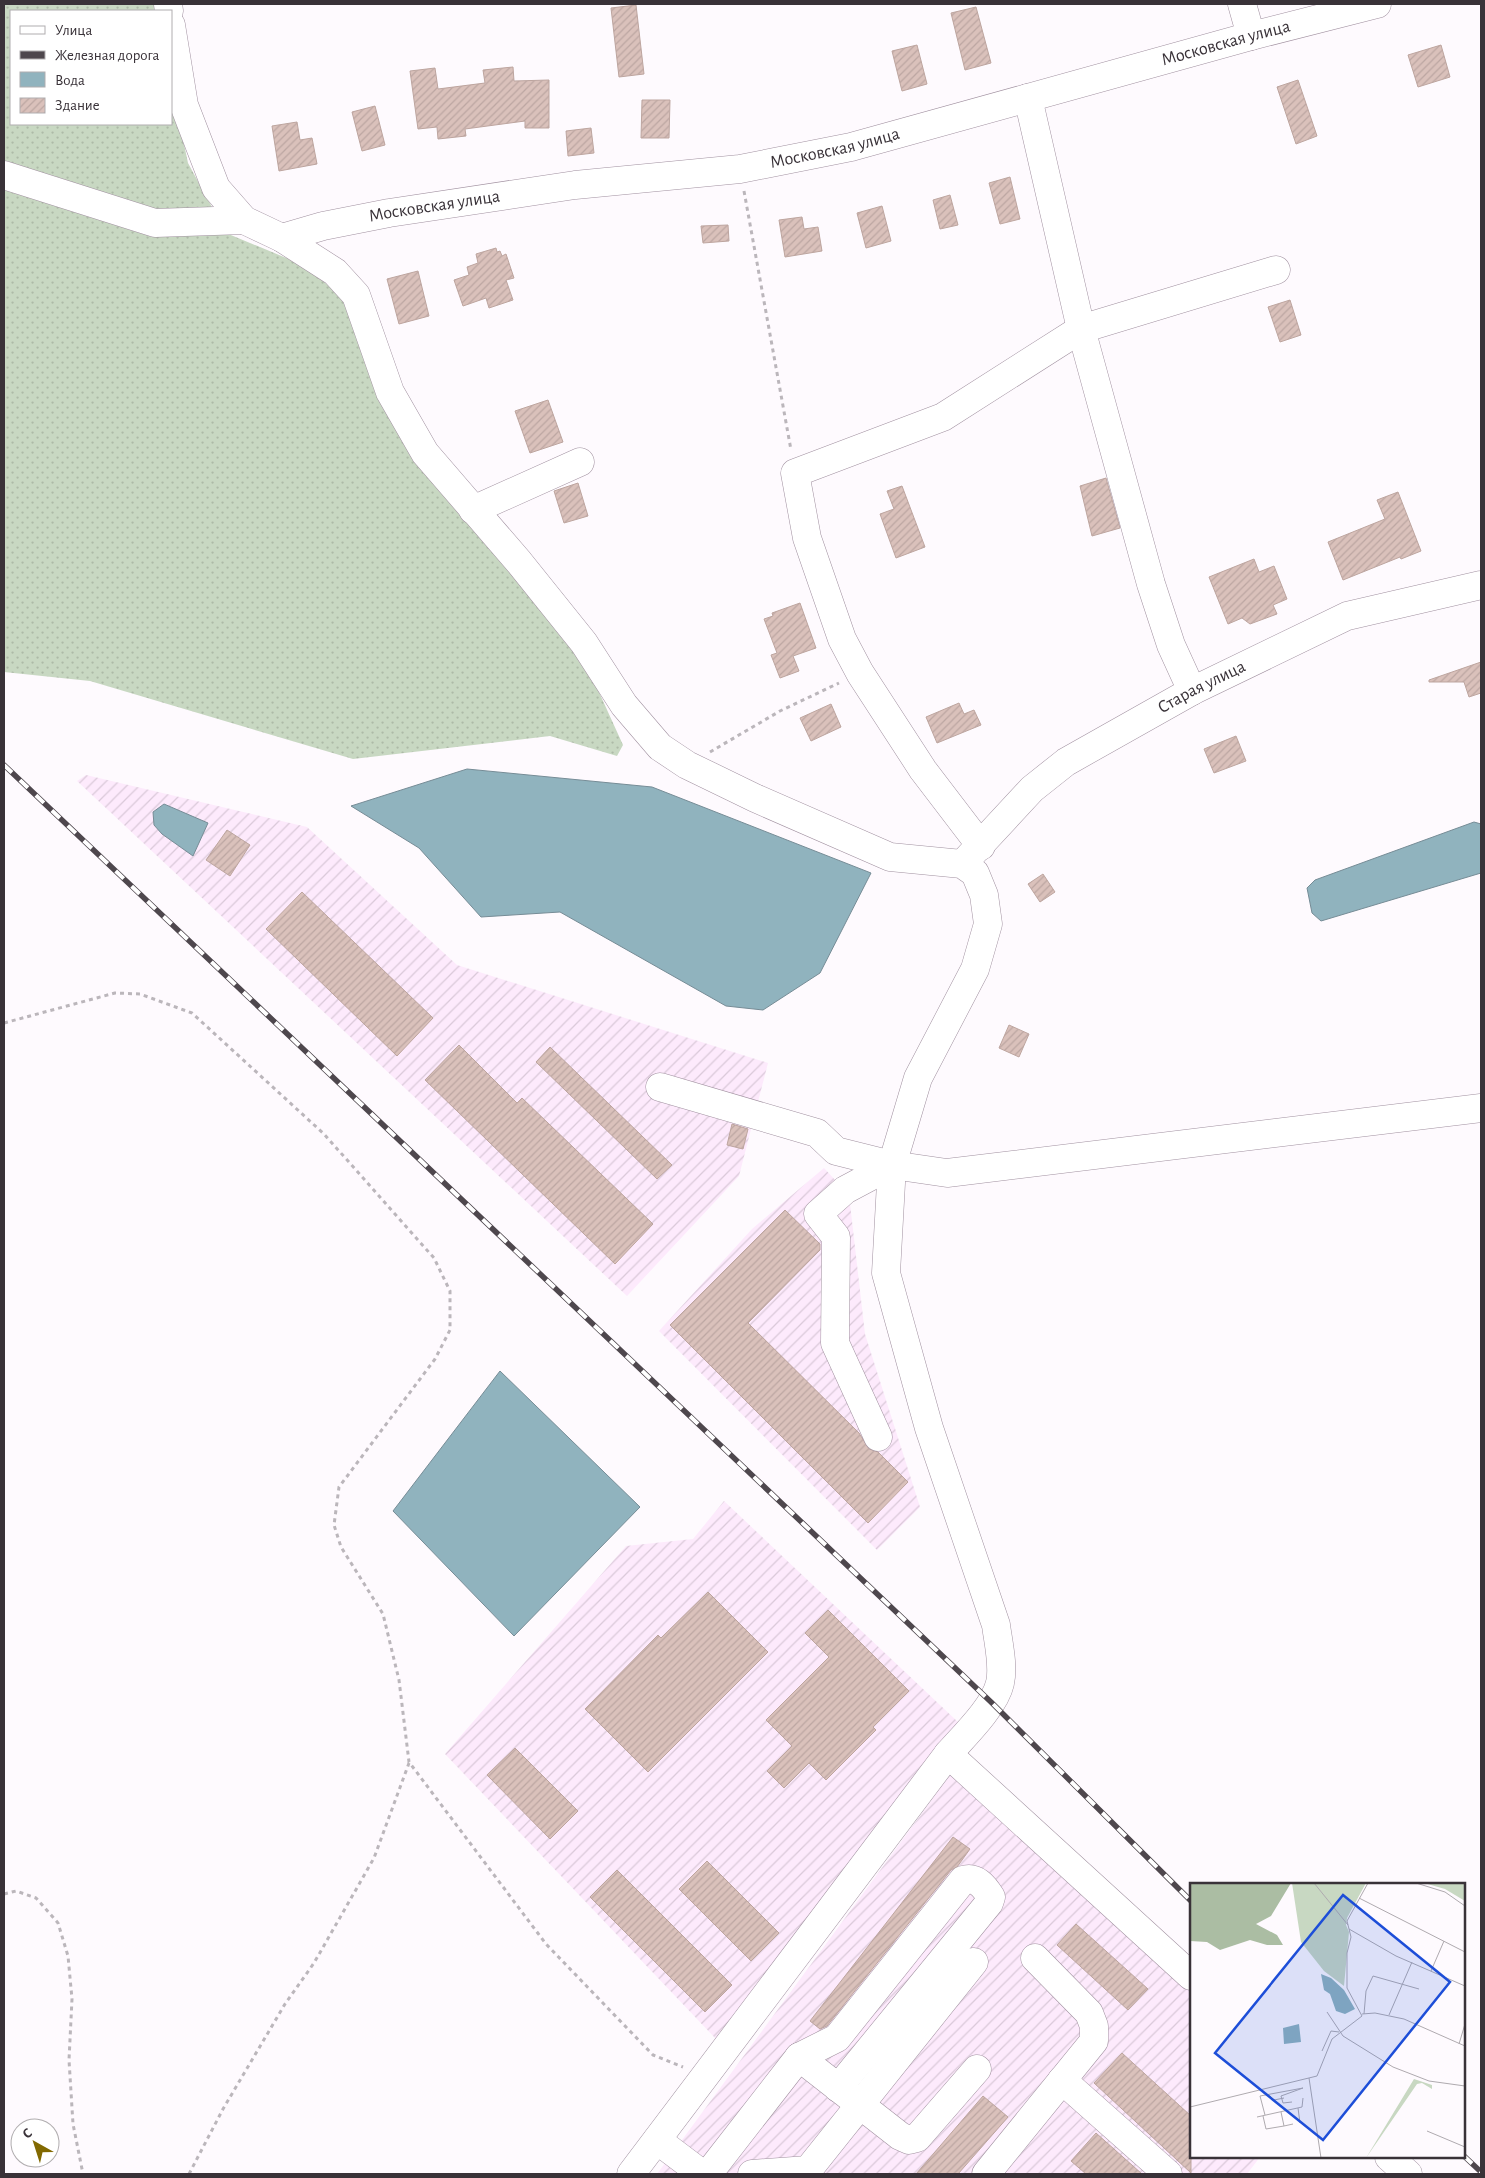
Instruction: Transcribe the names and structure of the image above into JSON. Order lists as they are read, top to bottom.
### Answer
{
  "streets": {
    "street": ["Московская улица", "Старая улица"]
  },
  "legend": [
    "Улица",
    "Железная дорога",
    "Вода",
    "Здание"
  ],
  "north": "top left"
}
